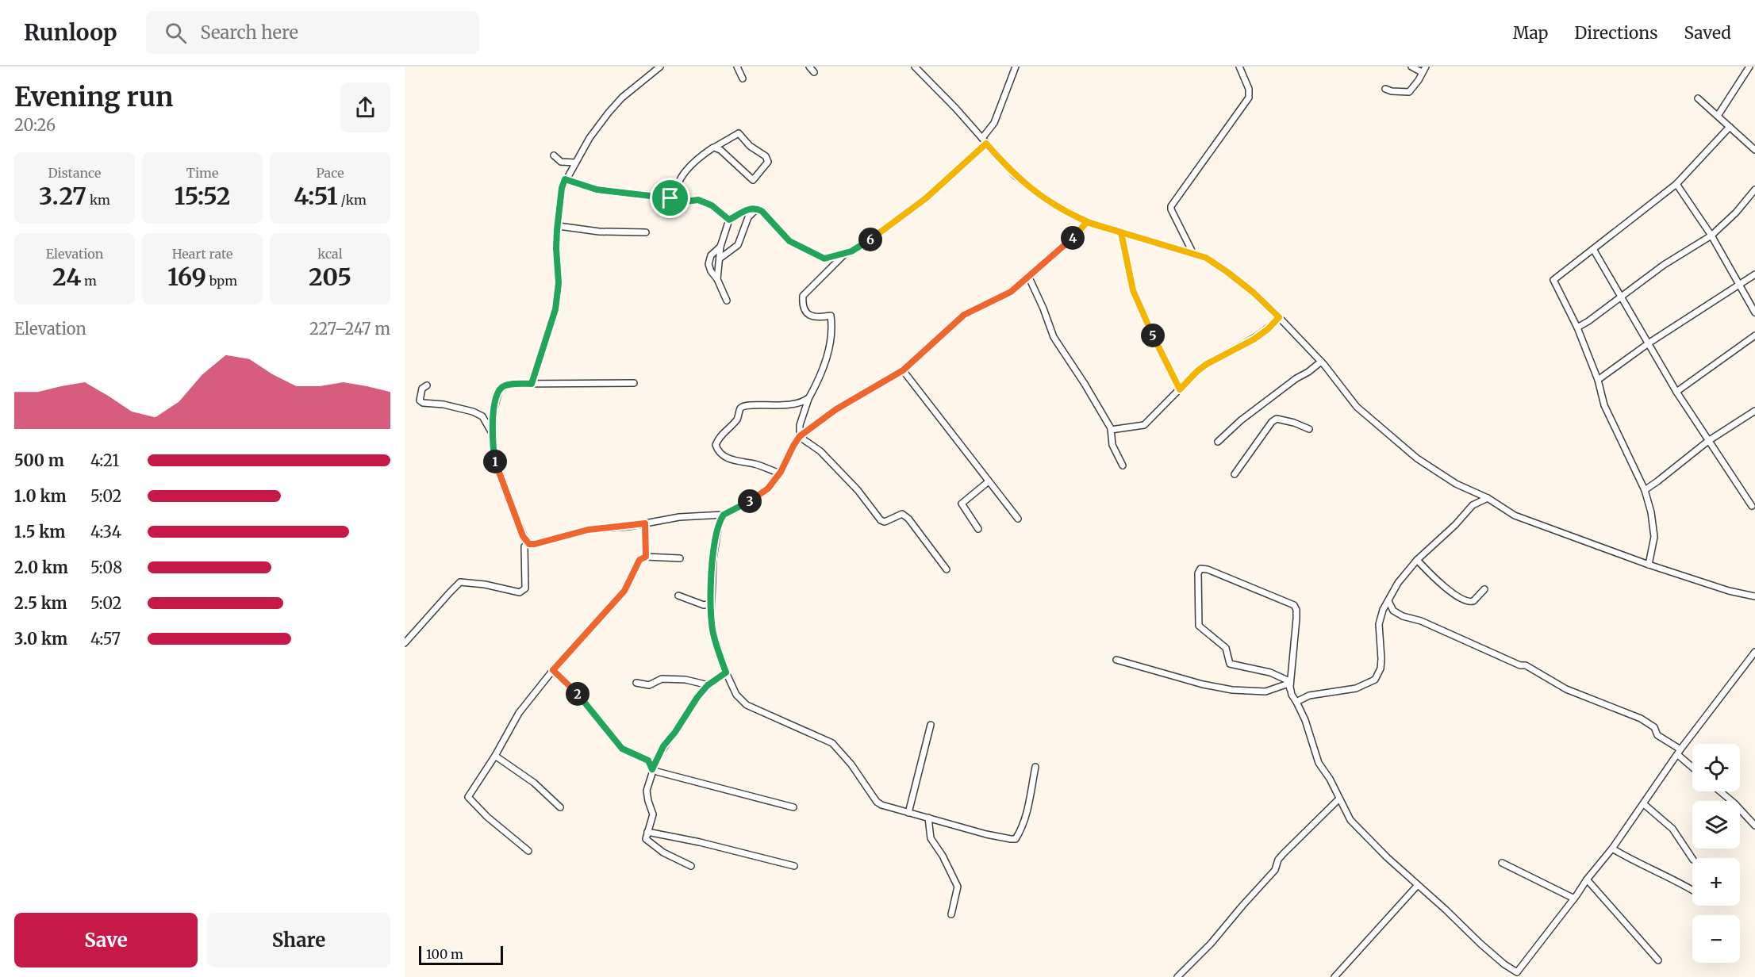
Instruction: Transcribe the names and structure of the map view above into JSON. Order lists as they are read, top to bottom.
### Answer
{
  "scale_bar": "100 m",
  "page": {
    "header": "Runloop",
    "search": "Search here",
    "nav": ["Map", "Directions", "Saved"],
    "heading": ["Evening run", "20:26"],
    "stats": [
      ["Distance", "3.27 km"],
      ["Time", "15:52"],
      ["Pace", "4:51 /km"],
      ["Elevation", "24 m"],
      ["Heart rate", "169 bpm"],
      ["kcal", "205"]
    ],
    "pins": [
      "4",
      "6",
      "5",
      "1",
      "3",
      "2"
    ],
    "chart": ["Elevation", "227–247 m"],
    "list": [
      {
        "name": "500 m",
        "note": "4:21"
      },
      {
        "name": "1.0 km",
        "note": "5:02"
      },
      {
        "name": "1.5 km",
        "note": "4:34"
      },
      {
        "name": "2.0 km",
        "note": "5:08"
      },
      {
        "name": "2.5 km",
        "note": "5:02"
      },
      {
        "name": "3.0 km",
        "note": "4:57"
      }
    ],
    "map_buttons": ["+", "−"],
    "buttons": ["Save", "Share"],
    "scale": "100 m"
  }
}
